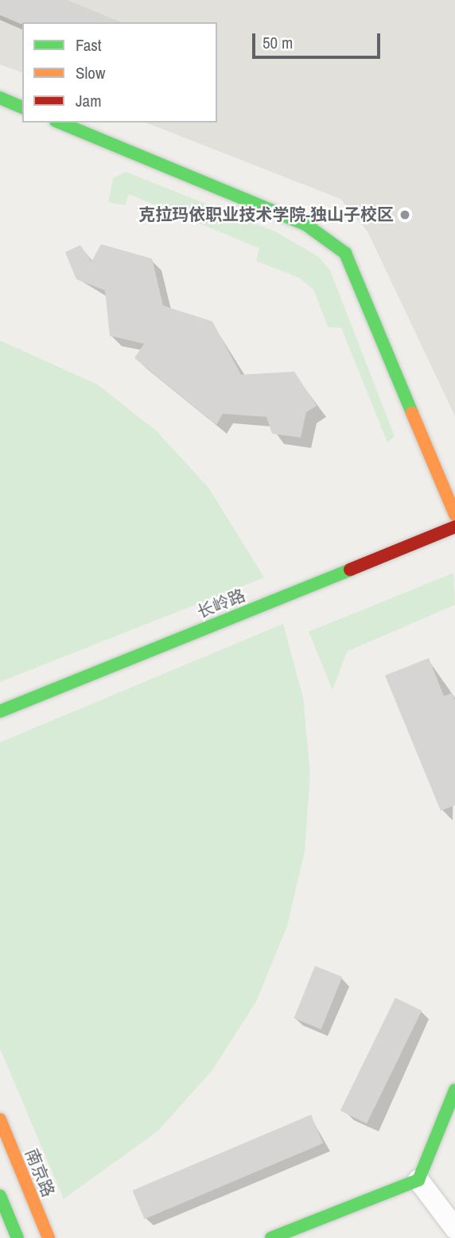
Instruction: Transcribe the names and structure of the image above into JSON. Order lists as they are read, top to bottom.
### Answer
{
  "streets": {
    "street": ["长岭路", "南京路"]
  },
  "places": ["克拉玛依职业技术学院-独山子校区"],
  "legend": ["Fast", "Slow", "Jam"],
  "scale_bar": "50 m"
}
